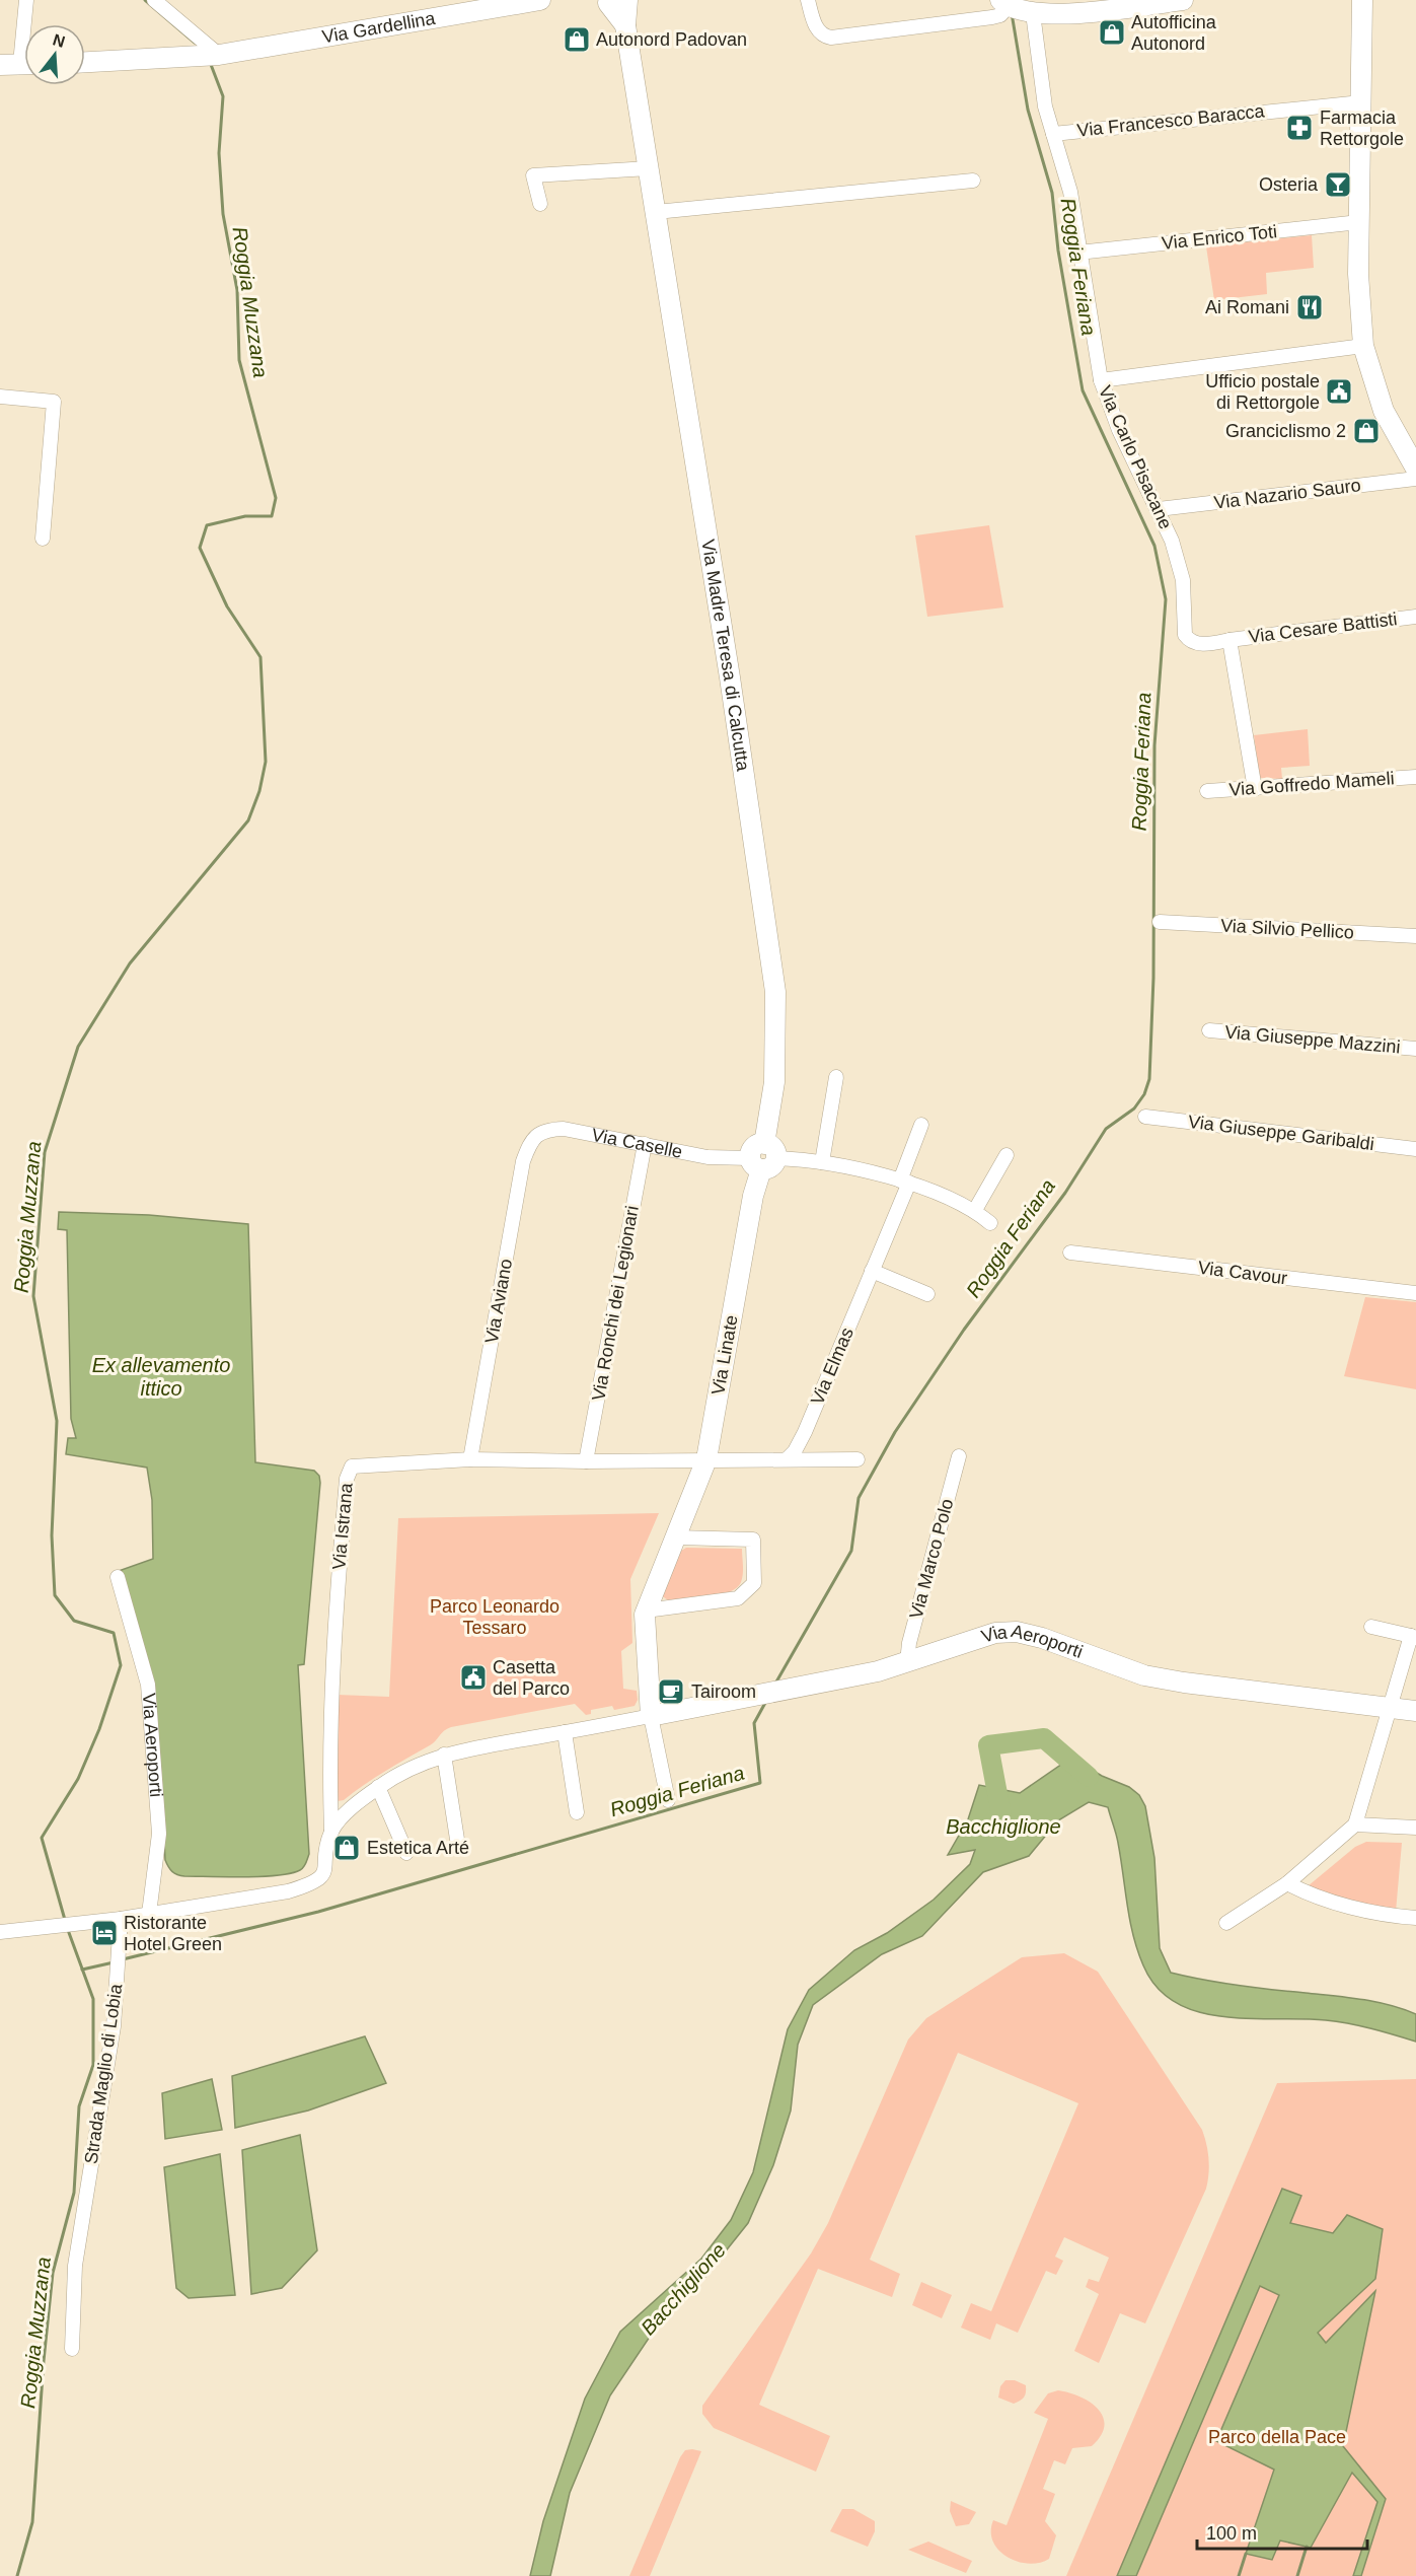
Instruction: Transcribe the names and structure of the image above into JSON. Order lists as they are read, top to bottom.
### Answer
{
  "streets": {
    "street": [
      "Via Gardellina",
      "Via Francesco Baracca",
      "Via Enrico Toti",
      "Via Carlo Pisacane",
      "Via Nazario Sauro",
      "Via Cesare Battisti",
      "Via Madre Teresa di Calcutta",
      "Via Goffredo Mameli",
      "Via Silvio Pellico",
      "Via Giuseppe Mazzini",
      "Via Giuseppe Garibaldi",
      "Via Caselle",
      "Via Cavour",
      "Via Aviano",
      "Via Ronchi dei Legionari",
      "Via Linate",
      "Via Elmas",
      "Via Istrana",
      "Via Marco Polo",
      "Via Aeroporti",
      "Strada Maglio di Lobia"
    ]
  },
  "crossings": [
    ["Via Francesco Baracca", "Via Carlo Pisacane"],
    ["Via Enrico Toti", "Via Carlo Pisacane"],
    ["Via Carlo Pisacane", "Via Nazario Sauro"],
    ["Via Carlo Pisacane", "Via Cesare Battisti"],
    ["Via Madre Teresa di Calcutta", "Via Caselle"],
    ["Via Madre Teresa di Calcutta", "Via Linate"],
    ["Via Caselle", "Via Aviano"],
    ["Via Caselle", "Via Ronchi dei Legionari"],
    ["Via Caselle", "Via Linate"],
    ["Via Caselle", "Via Elmas"],
    ["Via Aviano", "Via Istrana"],
    ["Via Ronchi dei Legionari", "Via Istrana"],
    ["Via Linate", "Via Istrana"],
    ["Via Linate", "Via Aeroporti"],
    ["Via Istrana", "Via Aeroporti"],
    ["Via Marco Polo", "Via Aeroporti"]
  ],
  "water": [
    "Roggia Feriana",
    "Roggia Muzzana",
    "Ex allevamento ittico",
    "Bacchiglione"
  ],
  "parks": ["Parco Leonardo Tessaro", "Parco della Pace"],
  "places": {
    "shop": [
      "Autofficina Autonord",
      "Autonord Padovan",
      "Granciclismo 2",
      "Estetica Arté"
    ],
    "pharmacy": ["Farmacia Rettorgole"],
    "bar": ["Osteria"],
    "restaurant": ["Ai Romani"],
    "public building": ["Ufficio postale di Rettorgole", "Casetta del Parco"],
    "cafe": ["Tairoom"],
    "hotel": ["Ristorante Hotel Green"]
  },
  "scale_bar": "100 m",
  "north": "top"
}
